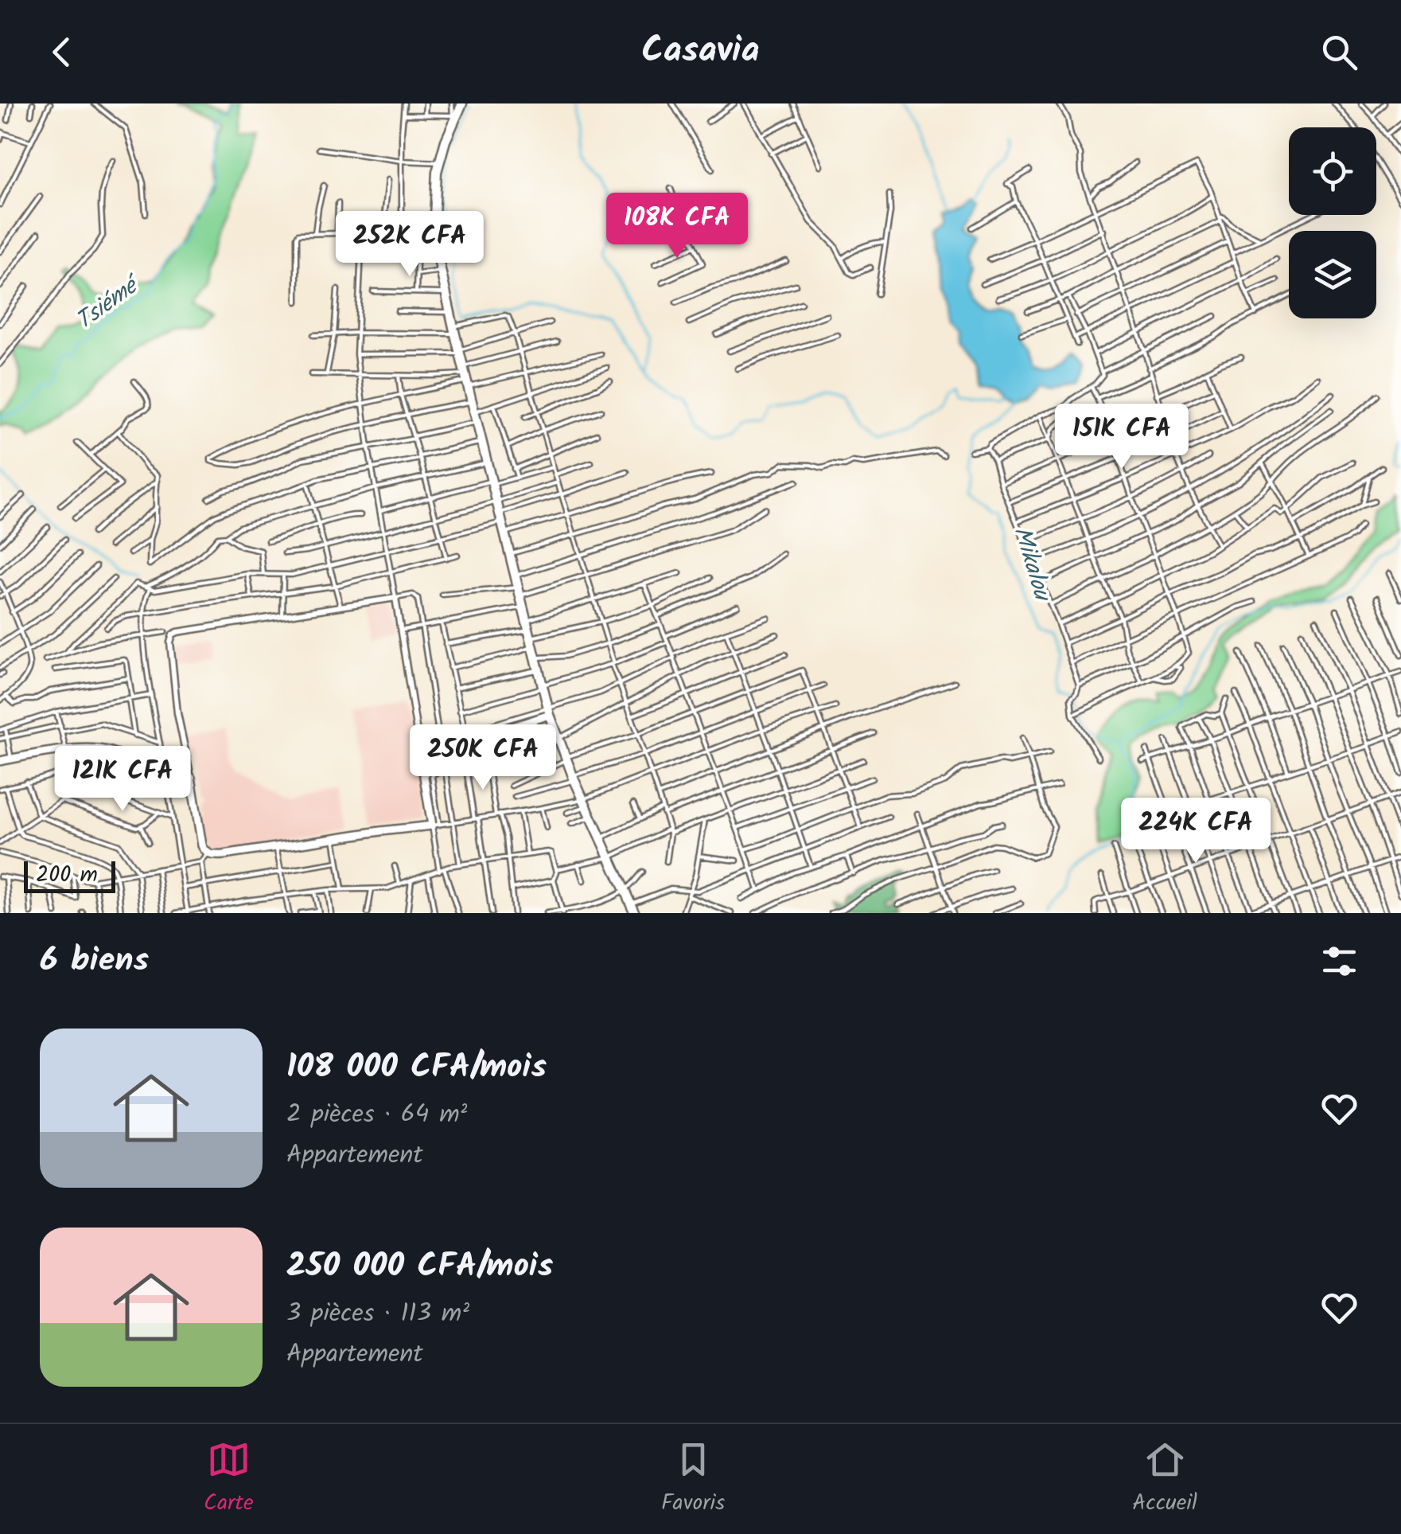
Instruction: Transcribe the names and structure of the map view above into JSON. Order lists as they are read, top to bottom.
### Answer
{
  "water": ["Tsiémé", "Mikalou"],
  "scale_bar": "200 m",
  "page": {
    "header": "Casavia",
    "price": [
      "108K CFA",
      "252K CFA",
      "151K CFA",
      "250K CFA",
      "121K CFA",
      "224K CFA"
    ],
    "scale": "200 m",
    "heading": "6 biens",
    "list": [
      {
        "name": "108 000 CFA/mois",
        "note": "2 pièces · 64 m² · Appartement"
      },
      {
        "name": "250 000 CFA/mois",
        "note": "3 pièces · 113 m² · Appartement"
      }
    ],
    "tabs": ["Carte", "Favoris", "Accueil"]
  }
}
